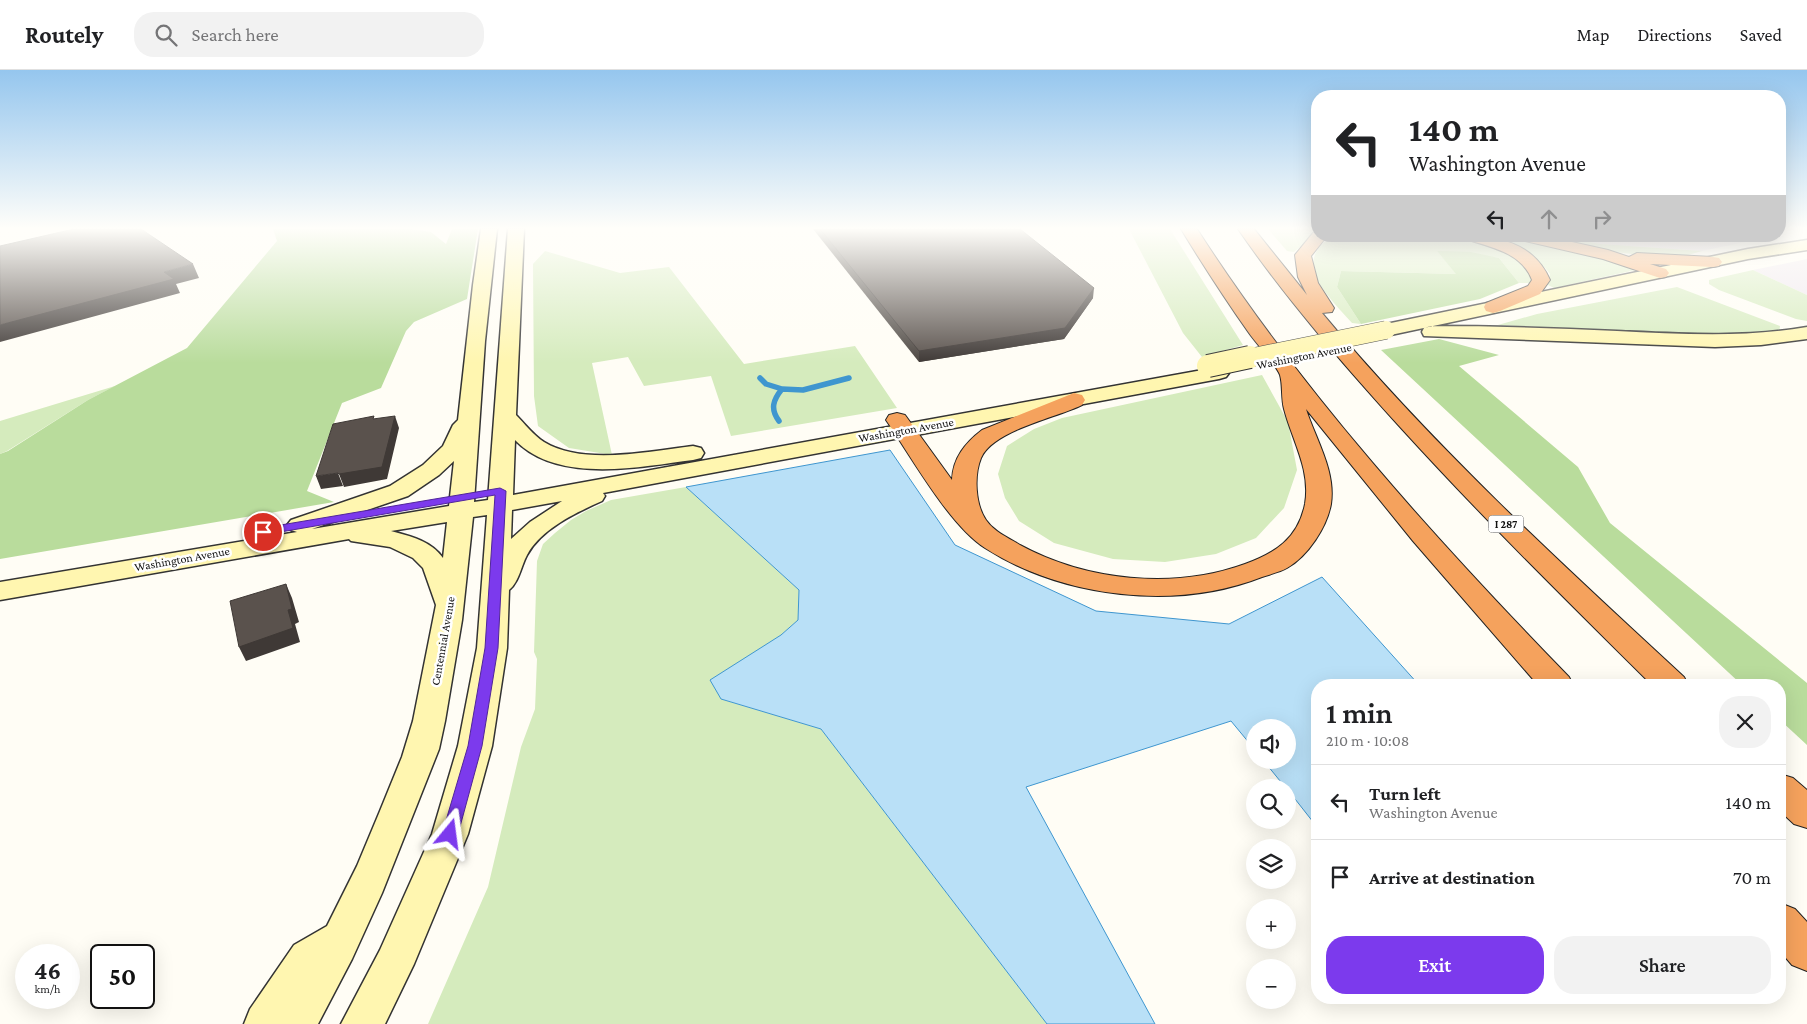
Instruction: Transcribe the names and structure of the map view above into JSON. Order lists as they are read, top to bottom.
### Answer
{
  "streets": {
    "highway": ["I 287"],
    "main road": ["Washington Avenue", "Centennial Avenue"]
  },
  "crossings": [
    ["Washington Avenue", "Centennial Avenue"]
  ],
  "page": {
    "header": "Routely",
    "search": "Search here",
    "nav": ["Map", "Directions", "Saved"],
    "turn": ["140 m", "Washington Avenue"],
    "heading": ["1 min", "210 m · 10:08"],
    "map_buttons": ["+", "−"],
    "list": [
      {
        "name": "Turn left",
        "note": "Washington Avenue",
        "value": "140 m"
      },
      {
        "name": "Arrive at destination",
        "value": "70 m"
      }
    ],
    "buttons": ["Exit", "Share"],
    "speed": "46 km/h",
    "limit": "50"
  }
}
